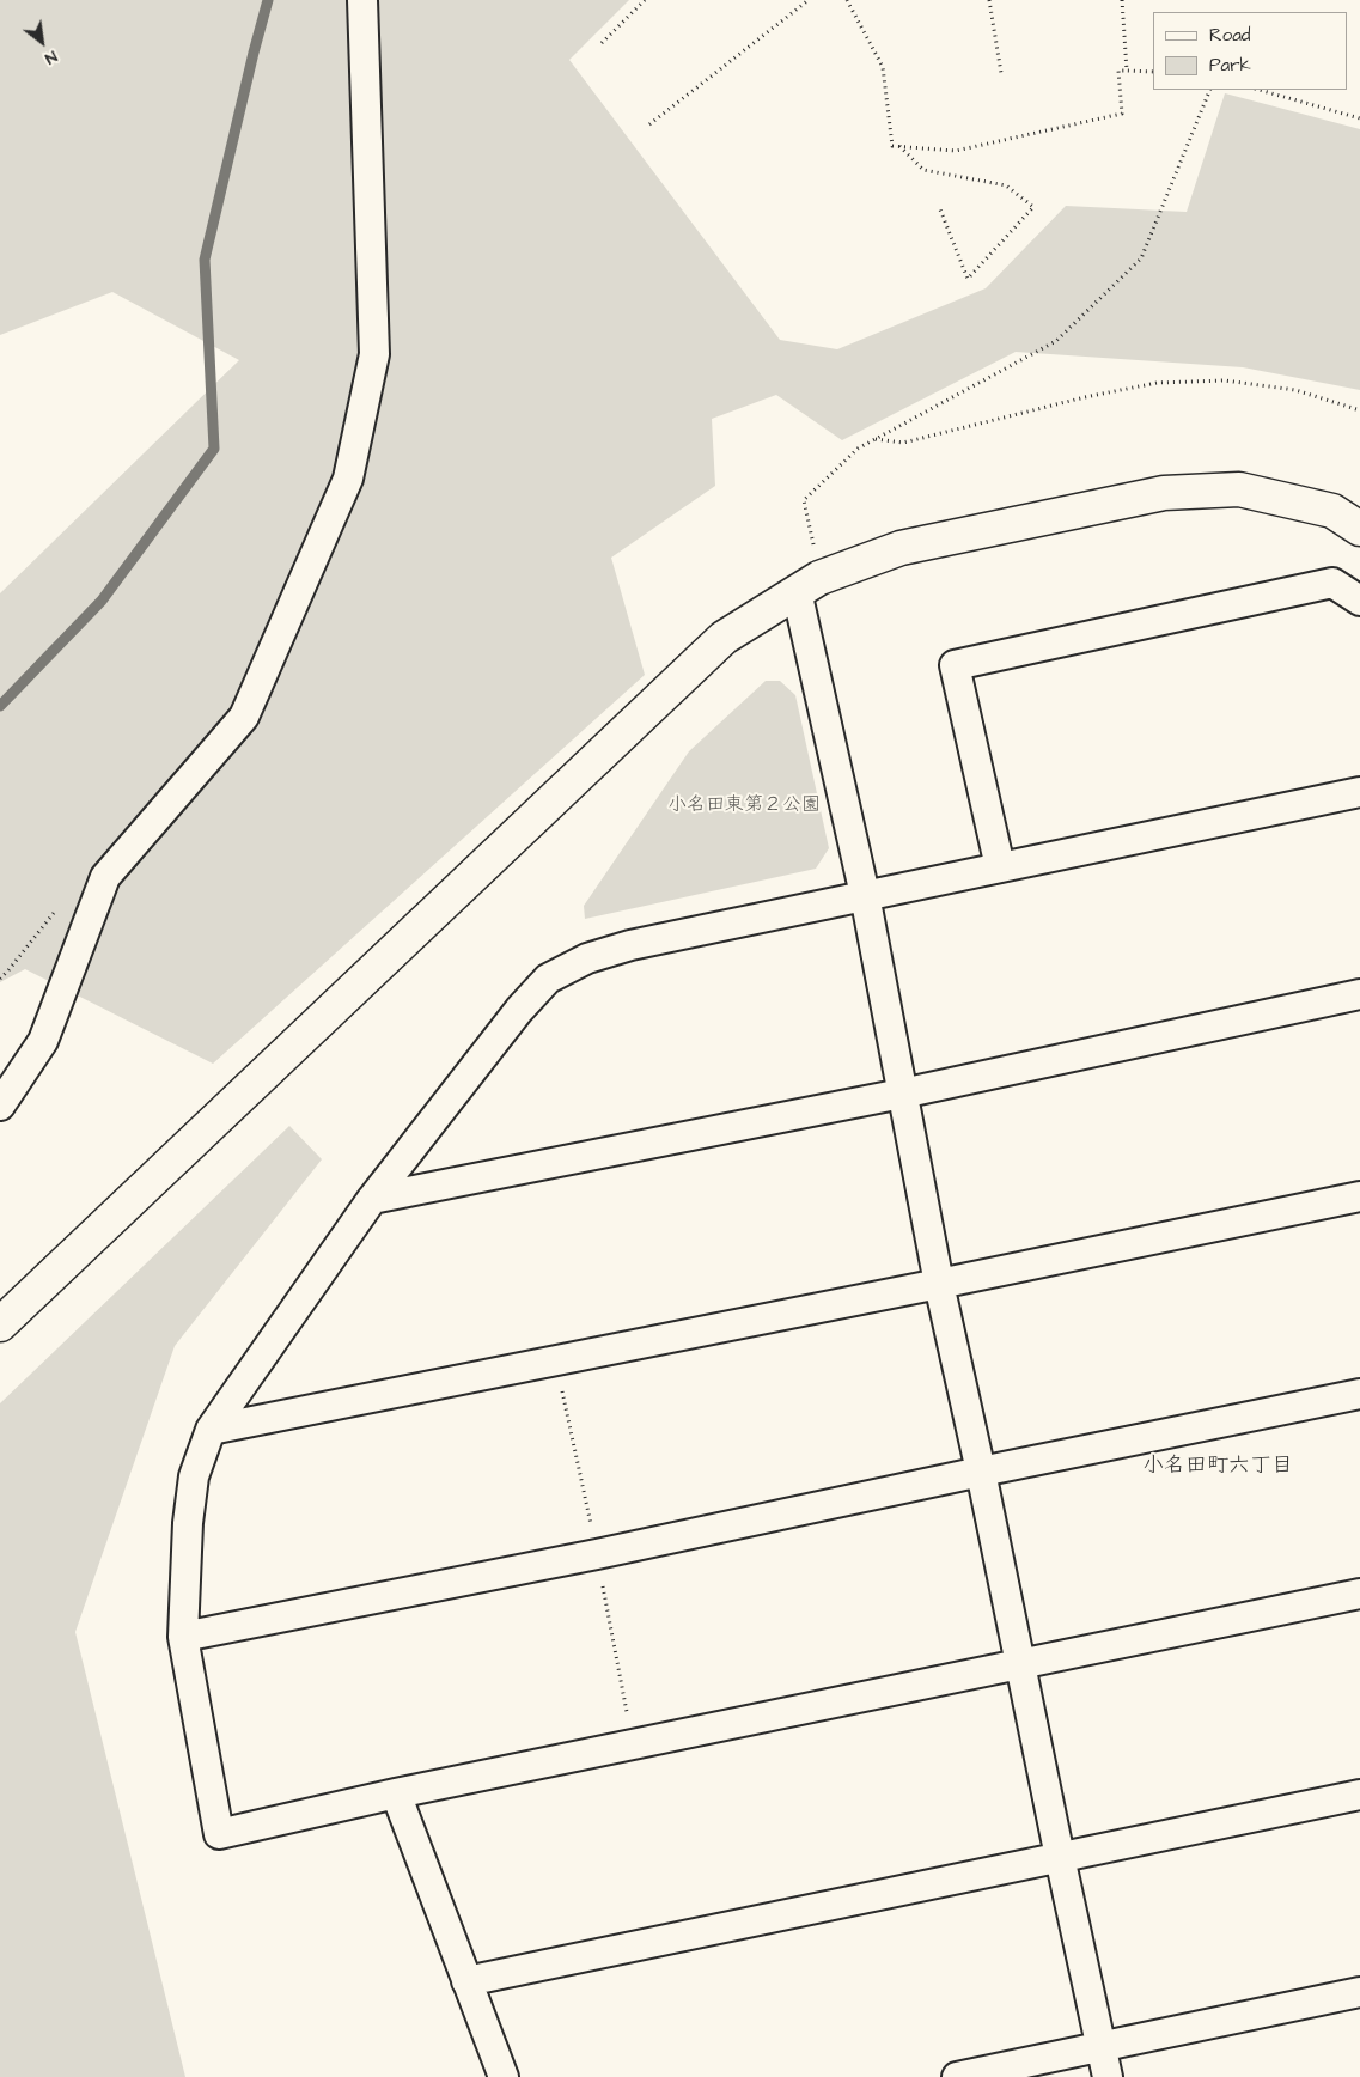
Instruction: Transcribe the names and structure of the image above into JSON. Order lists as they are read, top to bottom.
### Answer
{
  "districts": ["小名田町六丁目"],
  "parks": ["小名田東第２公園"],
  "legend": ["Road", "Park"],
  "north": "bottom right"
}
